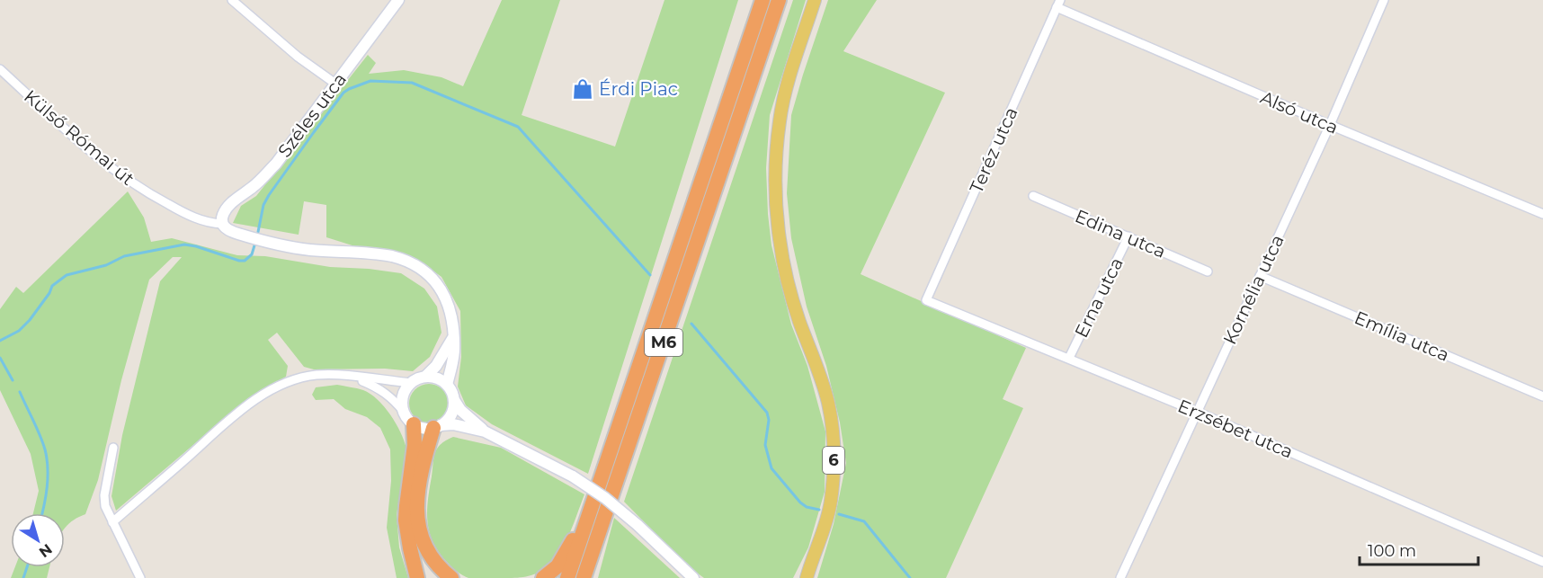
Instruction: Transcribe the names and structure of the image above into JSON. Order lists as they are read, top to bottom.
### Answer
{
  "streets": {
    "highway": ["M6"],
    "main road": ["6"],
    "street": [
      "Alsó utca",
      "Széles utca",
      "Külső Római út",
      "Teréz utca",
      "Edina utca",
      "Kornélia utca",
      "Erna utca",
      "Emília utca",
      "Erzsébet utca"
    ]
  },
  "crossings": [
    ["Alsó utca", "Teréz utca"],
    ["Alsó utca", "Kornélia utca"],
    ["Széles utca", "Külső Római út"],
    ["Teréz utca", "Erzsébet utca"],
    ["Edina utca", "Erna utca"],
    ["Kornélia utca", "Emília utca"],
    ["Kornélia utca", "Erzsébet utca"],
    ["Erna utca", "Erzsébet utca"]
  ],
  "places": {
    "shop": ["Érdi Piac"]
  },
  "scale_bar": "100 m",
  "north": "bottom right"
}
